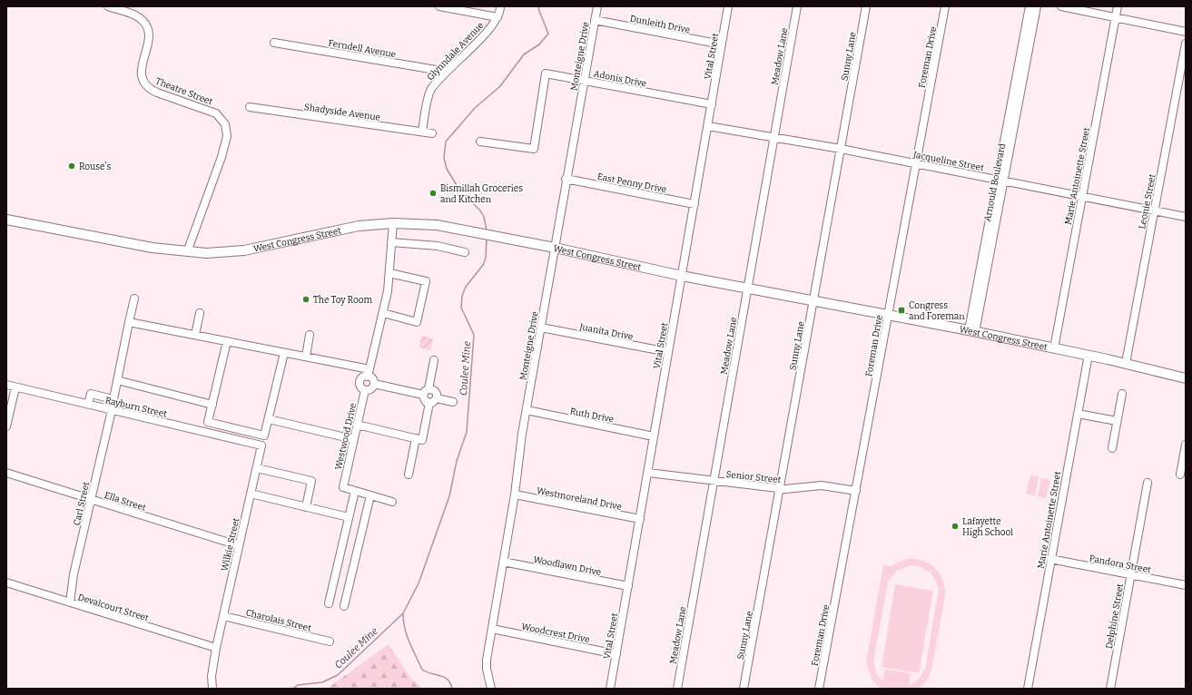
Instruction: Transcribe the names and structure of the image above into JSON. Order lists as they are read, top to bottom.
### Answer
{
  "streets": {
    "main road": ["West Congress Street"],
    "street": [
      "Dunleith Drive",
      "Ferndell Avenue",
      "Glynndale Avenue",
      "Monteigne Drive",
      "Vital Street",
      "Meadow Lane",
      "Sunny Lane",
      "Foreman Drive",
      "Adonis Drive",
      "Theatre Street",
      "Shadyside Avenue",
      "Jacqueline Street",
      "Marie Antoinette Street",
      "East Penny Drive",
      "Arnould Boulevard",
      "Leonie Street",
      "Juanita Drive",
      "Rayburn Street",
      "Ruth Drive",
      "Westwood Drive",
      "Senior Street",
      "Westmoreland Drive",
      "Ella Street",
      "Carl Street",
      "Wilkie Street",
      "Pandora Street",
      "Woodlawn Drive",
      "Devalcourt Street",
      "Delphine Street",
      "Charolais Street",
      "Woodcrest Drive"
    ]
  },
  "crossings": [
    ["Dunleith Drive", "Monteigne Drive"],
    ["Dunleith Drive", "Vital Street"],
    ["Ferndell Avenue", "Glynndale Avenue"],
    ["Glynndale Avenue", "Shadyside Avenue"],
    ["Monteigne Drive", "Adonis Drive"],
    ["Monteigne Drive", "East Penny Drive"],
    ["Monteigne Drive", "West Congress Street"],
    ["Monteigne Drive", "Juanita Drive"],
    ["Monteigne Drive", "Ruth Drive"],
    ["Monteigne Drive", "Westmoreland Drive"],
    ["Monteigne Drive", "Woodlawn Drive"],
    ["Monteigne Drive", "Woodcrest Drive"],
    ["Vital Street", "Adonis Drive"],
    ["Vital Street", "Jacqueline Street"],
    ["Vital Street", "East Penny Drive"],
    ["Vital Street", "West Congress Street"],
    ["Vital Street", "Juanita Drive"],
    ["Vital Street", "Ruth Drive"],
    ["Vital Street", "Senior Street"],
    ["Vital Street", "Westmoreland Drive"],
    ["Vital Street", "Woodlawn Drive"],
    ["Vital Street", "Woodcrest Drive"],
    ["Meadow Lane", "Jacqueline Street"],
    ["Meadow Lane", "West Congress Street"],
    ["Meadow Lane", "Senior Street"],
    ["Sunny Lane", "Jacqueline Street"],
    ["Sunny Lane", "West Congress Street"],
    ["Sunny Lane", "Senior Street"],
    ["Foreman Drive", "Jacqueline Street"],
    ["Foreman Drive", "West Congress Street"],
    ["Foreman Drive", "Senior Street"],
    ["Theatre Street", "West Congress Street"],
    ["Jacqueline Street", "Marie Antoinette Street"],
    ["Jacqueline Street", "Arnould Boulevard"],
    ["Jacqueline Street", "Leonie Street"],
    ["Marie Antoinette Street", "West Congress Street"],
    ["Marie Antoinette Street", "Pandora Street"],
    ["Arnould Boulevard", "West Congress Street"],
    ["Leonie Street", "West Congress Street"],
    ["Rayburn Street", "Carl Street"],
    ["Rayburn Street", "Wilkie Street"],
    ["Ella Street", "Carl Street"],
    ["Ella Street", "Wilkie Street"],
    ["Carl Street", "Devalcourt Street"],
    ["Wilkie Street", "Devalcourt Street"],
    ["Wilkie Street", "Charolais Street"],
    ["Pandora Street", "Delphine Street"]
  ],
  "water": ["Coulee Mine"],
  "places": {
    "other": [
      "Rouse's",
      "Bismillah Groceries and Kitchen",
      "The Toy Room",
      "Lafayette High School"
    ],
    "transit": ["Congress and Foreman"]
  }
}
